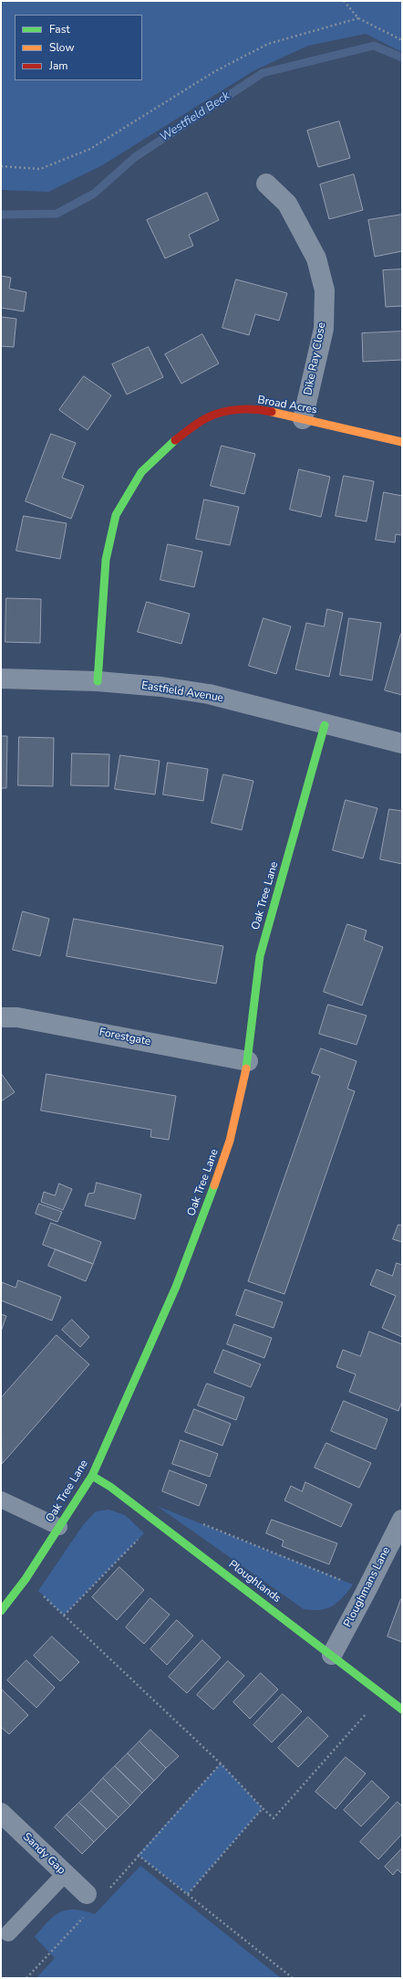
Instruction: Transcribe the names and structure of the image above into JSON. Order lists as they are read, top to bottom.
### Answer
{
  "streets": {
    "street": [
      "Dike Ray Close",
      "Broad Acres",
      "Eastfield Avenue",
      "Oak Tree Lane",
      "Forestgate",
      "Ploughlands",
      "Ploughmans Lane",
      "Sandy Gap"
    ]
  },
  "crossings": [
    ["Dike Ray Close", "Broad Acres"],
    ["Broad Acres", "Eastfield Avenue"],
    ["Eastfield Avenue", "Oak Tree Lane"],
    ["Oak Tree Lane", "Forestgate"],
    ["Oak Tree Lane", "Ploughlands"],
    ["Ploughlands", "Ploughmans Lane"]
  ],
  "water": ["Westfield Beck"],
  "legend": ["Fast", "Slow", "Jam"]
}
